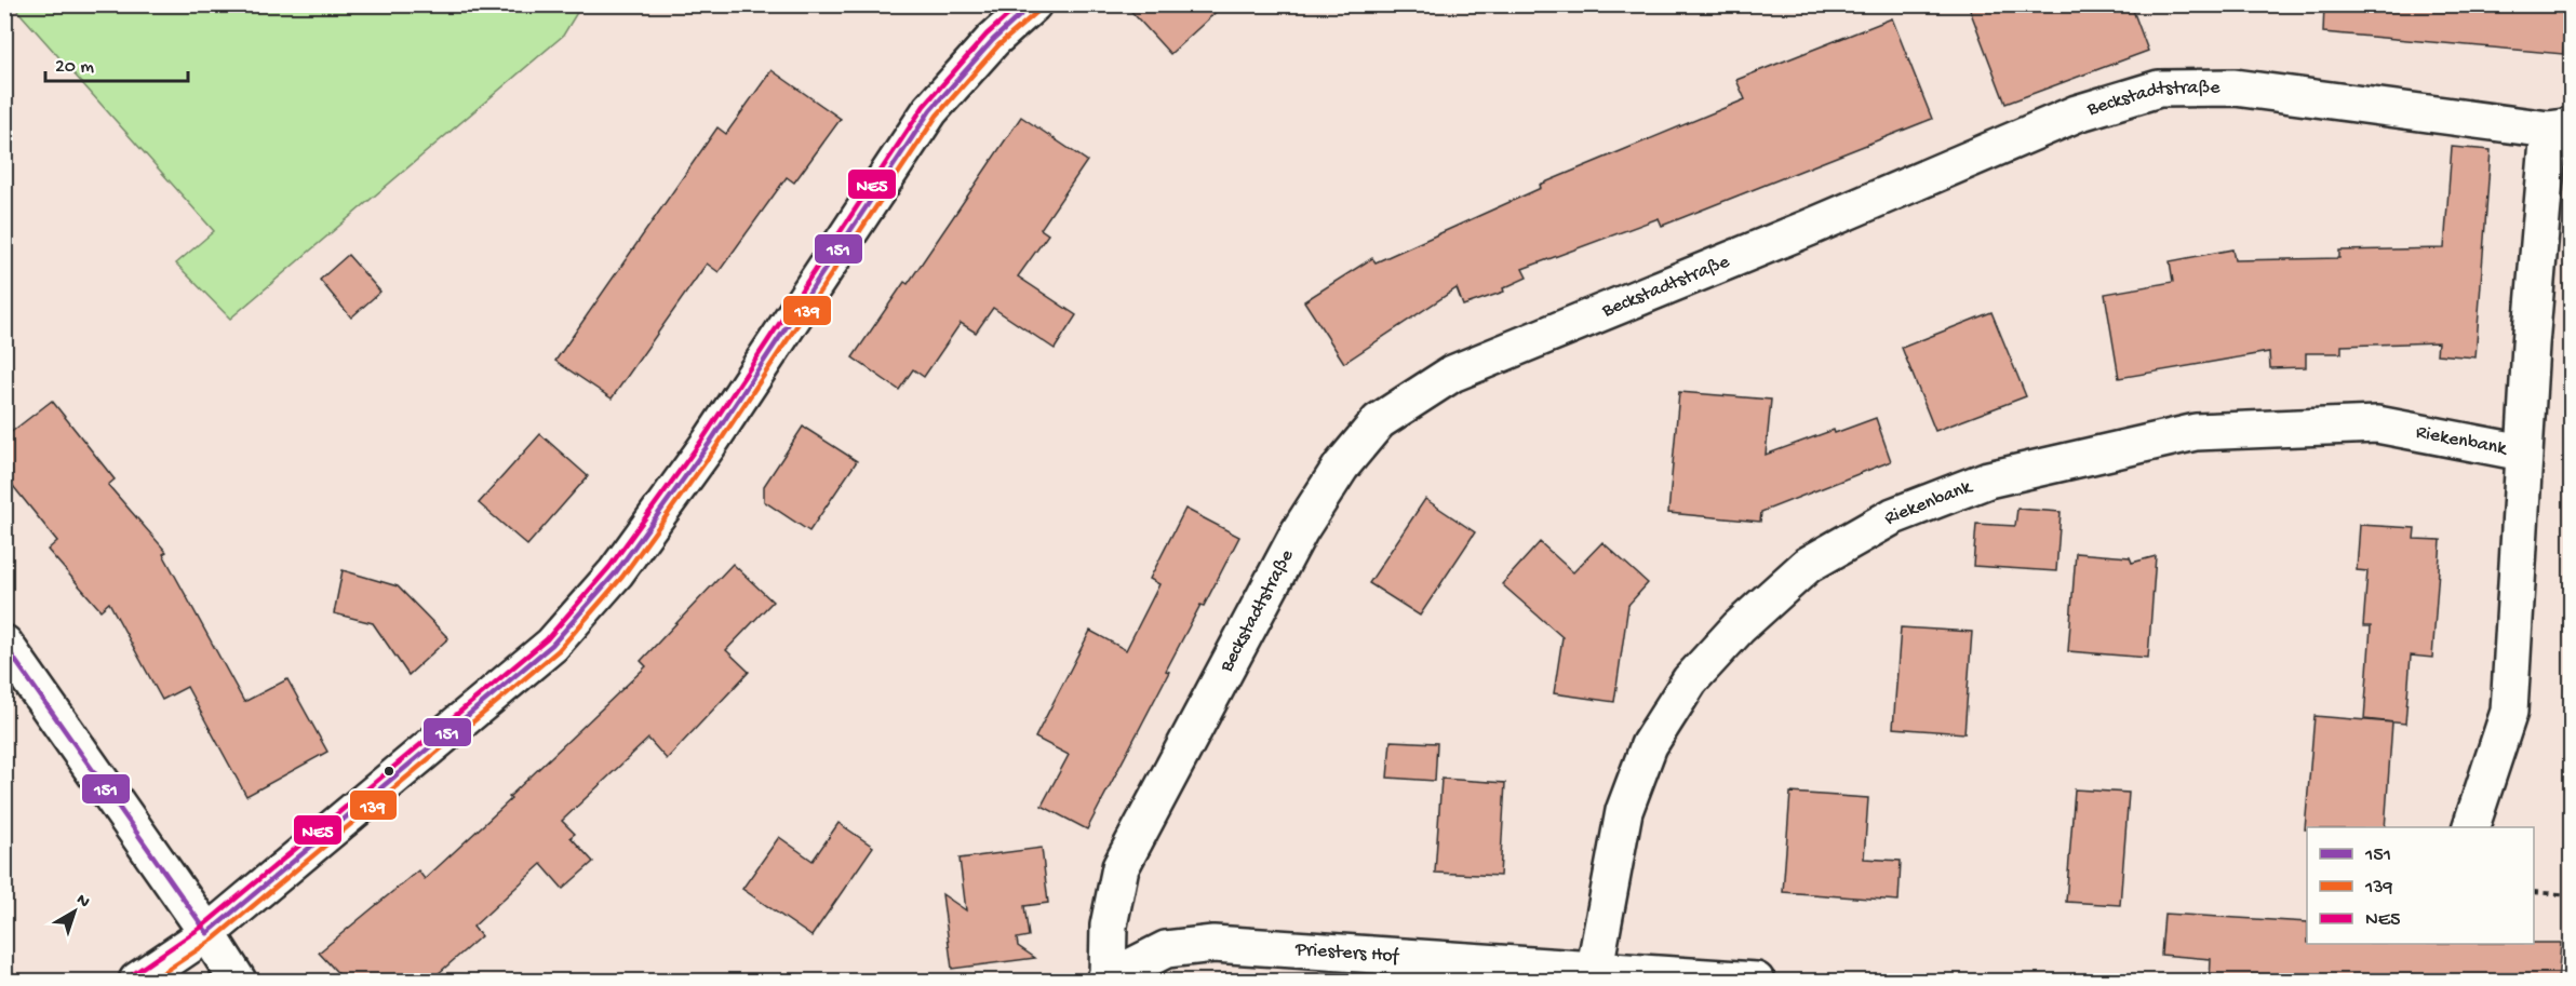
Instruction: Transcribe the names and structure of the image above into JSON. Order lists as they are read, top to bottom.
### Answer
{
  "streets": {
    "street": ["Beckstadtstraße", "Riekenbank", "Priesters Hof"]
  },
  "crossings": [
    ["Beckstadtstraße", "Riekenbank"],
    ["Beckstadtstraße", "Priesters Hof"],
    ["Riekenbank", "Priesters Hof"]
  ],
  "lines": ["transit line 151", "transit line NE5", "transit line 139"],
  "legend": ["151", "139", "NE5"],
  "scale_bar": "20 m",
  "north": "top right"
}
